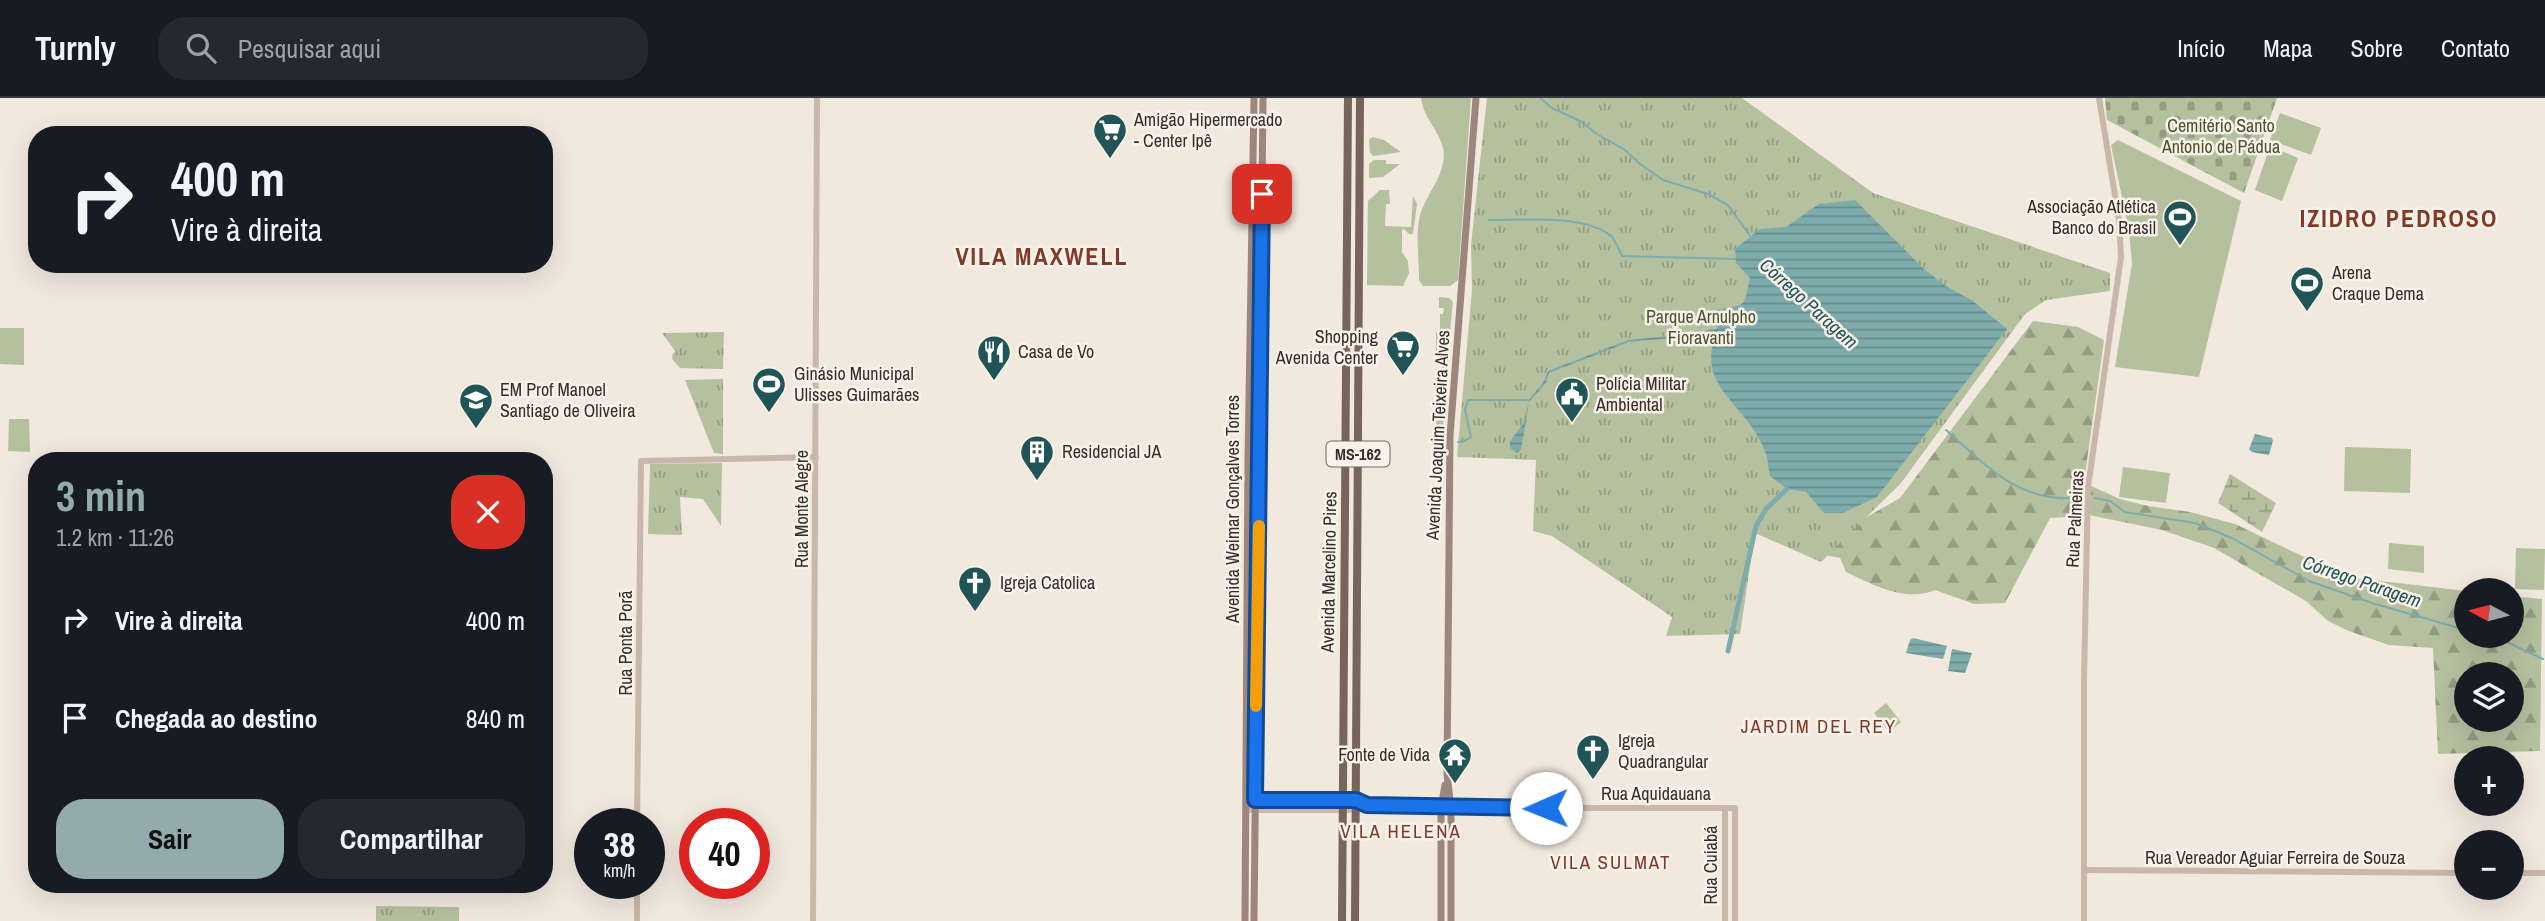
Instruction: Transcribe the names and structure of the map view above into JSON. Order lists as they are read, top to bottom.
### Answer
{
  "streets": {
    "main road": [
      "Avenida Joaquim Teixeira Alves",
      "MS-162",
      "Avenida Weimar Gonçalves Torres",
      "Avenida Marcelino Pires"
    ],
    "street": [
      "Rua Monte Alegre",
      "Rua Palmeiras",
      "Rua Ponta Porã",
      "Rua Aquidauana",
      "Rua Vereador Aguiar Ferreira de Souza",
      "Rua Cuiabá"
    ]
  },
  "crossings": [
    ["Avenida Joaquim Teixeira Alves", "Rua Aquidauana"],
    ["Rua Monte Alegre", "Rua Ponta Porã"],
    ["Avenida Weimar Gonçalves Torres", "Rua Aquidauana"],
    ["Rua Palmeiras", "Rua Vereador Aguiar Ferreira de Souza"],
    ["Avenida Marcelino Pires", "Rua Aquidauana"],
    ["Rua Aquidauana", "Rua Cuiabá"]
  ],
  "districts": [
    "IZIDRO PEDROSO",
    "VILA MAXWELL",
    "JARDIM DEL REY",
    "VILA HELENA",
    "VILA SULMAT"
  ],
  "water": ["Córrego Paragem"],
  "parks": ["Cemitério Santo Antonio de Pádua", "Parque Arnulpho Fioravanti"],
  "places": {
    "supermarket": ["Amigão Hipermercado - Center Ipê", "Shopping Avenida Center"],
    "sports": ["Associação Atlética Banco do Brasil", "Arena Craque Dema", "Ginásio Municipal Ulisses Guimarães"],
    "restaurant": ["Casa de Vo"],
    "public building": ["Polícia Militar Ambiental"],
    "school or university": ["EM Prof Manoel Santiago de Oliveira"],
    "building": ["Residencial JA"],
    "church": ["Igreja Catolica", "Igreja Quadrangular"],
    "temple": ["Fonte de Vida"]
  },
  "north": "left",
  "page": {
    "header": "Turnly",
    "search": "Pesquisar aqui",
    "nav": [
      "Início",
      "Mapa",
      "Sobre",
      "Contato"
    ],
    "turn": ["400 m", "Vire à direita"],
    "heading": ["3 min", "1.2 km · 11:26"],
    "list": [
      {
        "name": "Vire à direita",
        "value": "400 m"
      },
      {
        "name": "Chegada ao destino",
        "value": "840 m"
      }
    ],
    "map_buttons": ["+", "−"],
    "buttons": ["Sair", "Compartilhar"],
    "speed": "38 km/h",
    "limit": "40"
  }
}
